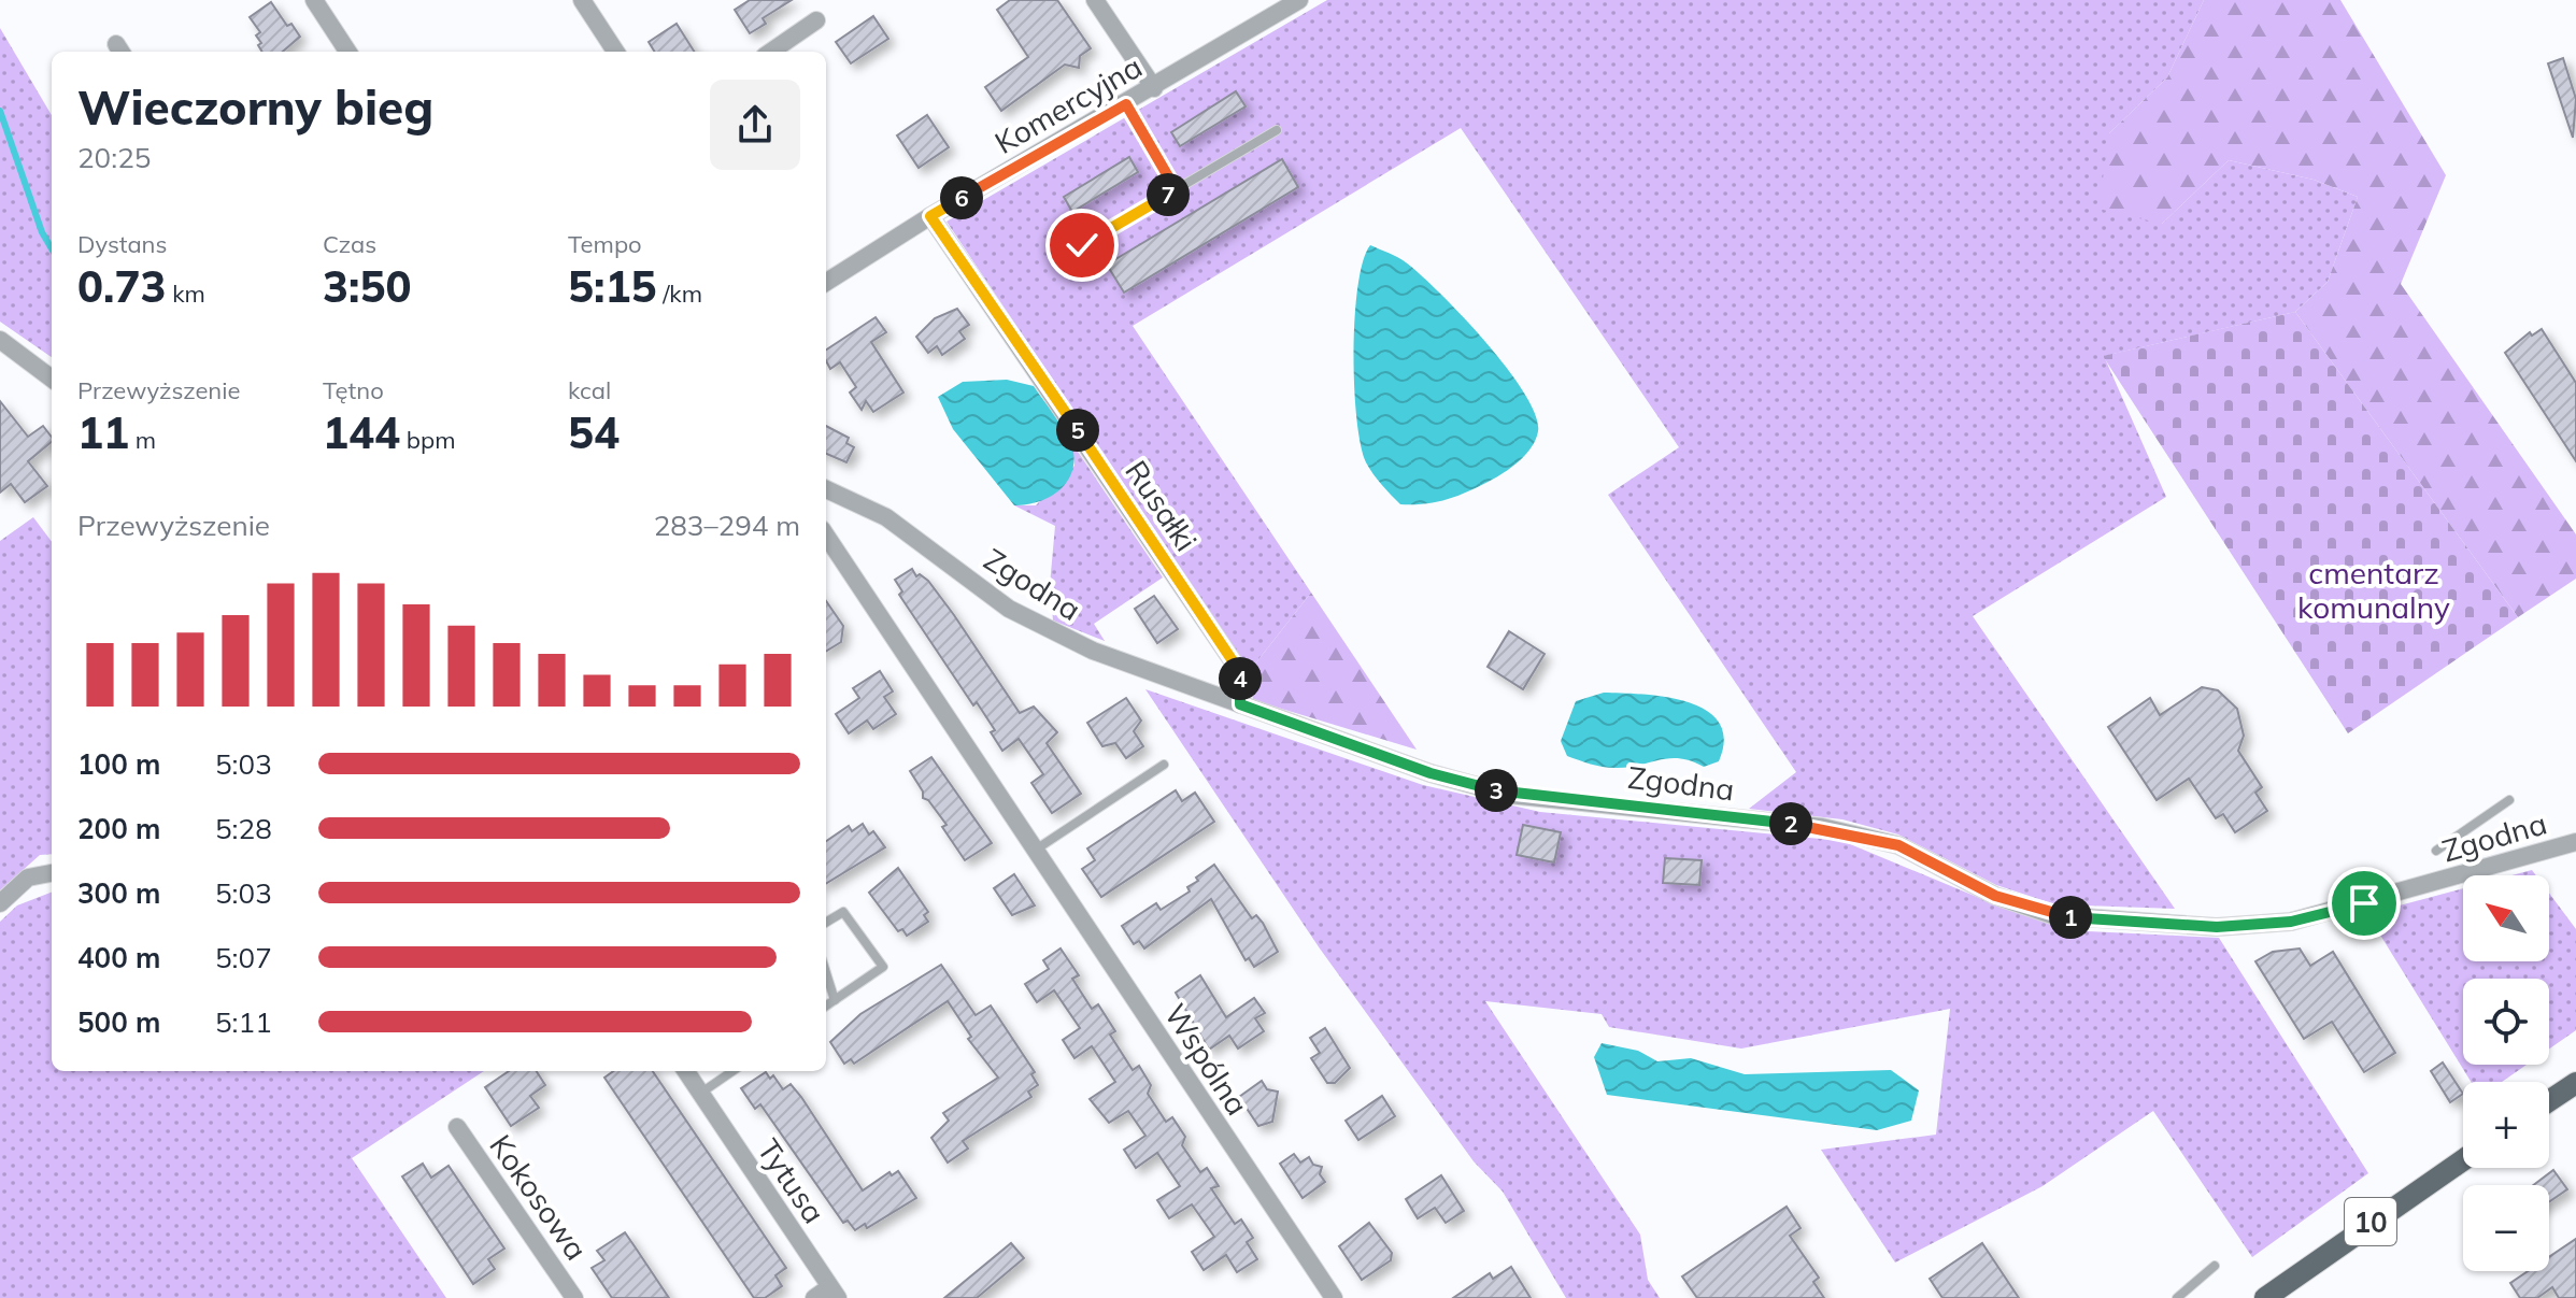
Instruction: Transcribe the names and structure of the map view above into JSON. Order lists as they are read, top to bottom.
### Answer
{
  "streets": {
    "main road": ["10"],
    "street": [
      "Komercyjna",
      "Rusałki",
      "Zgodna",
      "Wspólna",
      "Tytusa",
      "Kokosowa"
    ]
  },
  "crossings": [
    ["Komercyjna", "Rusałki"],
    ["Rusałki", "Zgodna"]
  ],
  "parks": ["cmentarz komunalny"],
  "north": "top left",
  "page": {
    "heading": ["Wieczorny bieg", "20:25"],
    "pins": [
      "7",
      "6",
      "5",
      "4",
      "3",
      "2",
      "1"
    ],
    "stats": [
      ["Dystans", "0.73 km"],
      ["Czas", "3:50"],
      ["Tempo", "5:15 /km"],
      ["Przewyższenie", "11 m"],
      ["Tętno", "144 bpm"],
      ["kcal", "54"]
    ],
    "chart": ["Przewyższenie", "283–294 m"],
    "list": [
      {
        "name": "100 m",
        "note": "5:03"
      },
      {
        "name": "200 m",
        "note": "5:28"
      },
      {
        "name": "300 m",
        "note": "5:03"
      },
      {
        "name": "400 m",
        "note": "5:07"
      },
      {
        "name": "500 m",
        "note": "5:11"
      }
    ],
    "map_buttons": ["+", "−"]
  }
}
